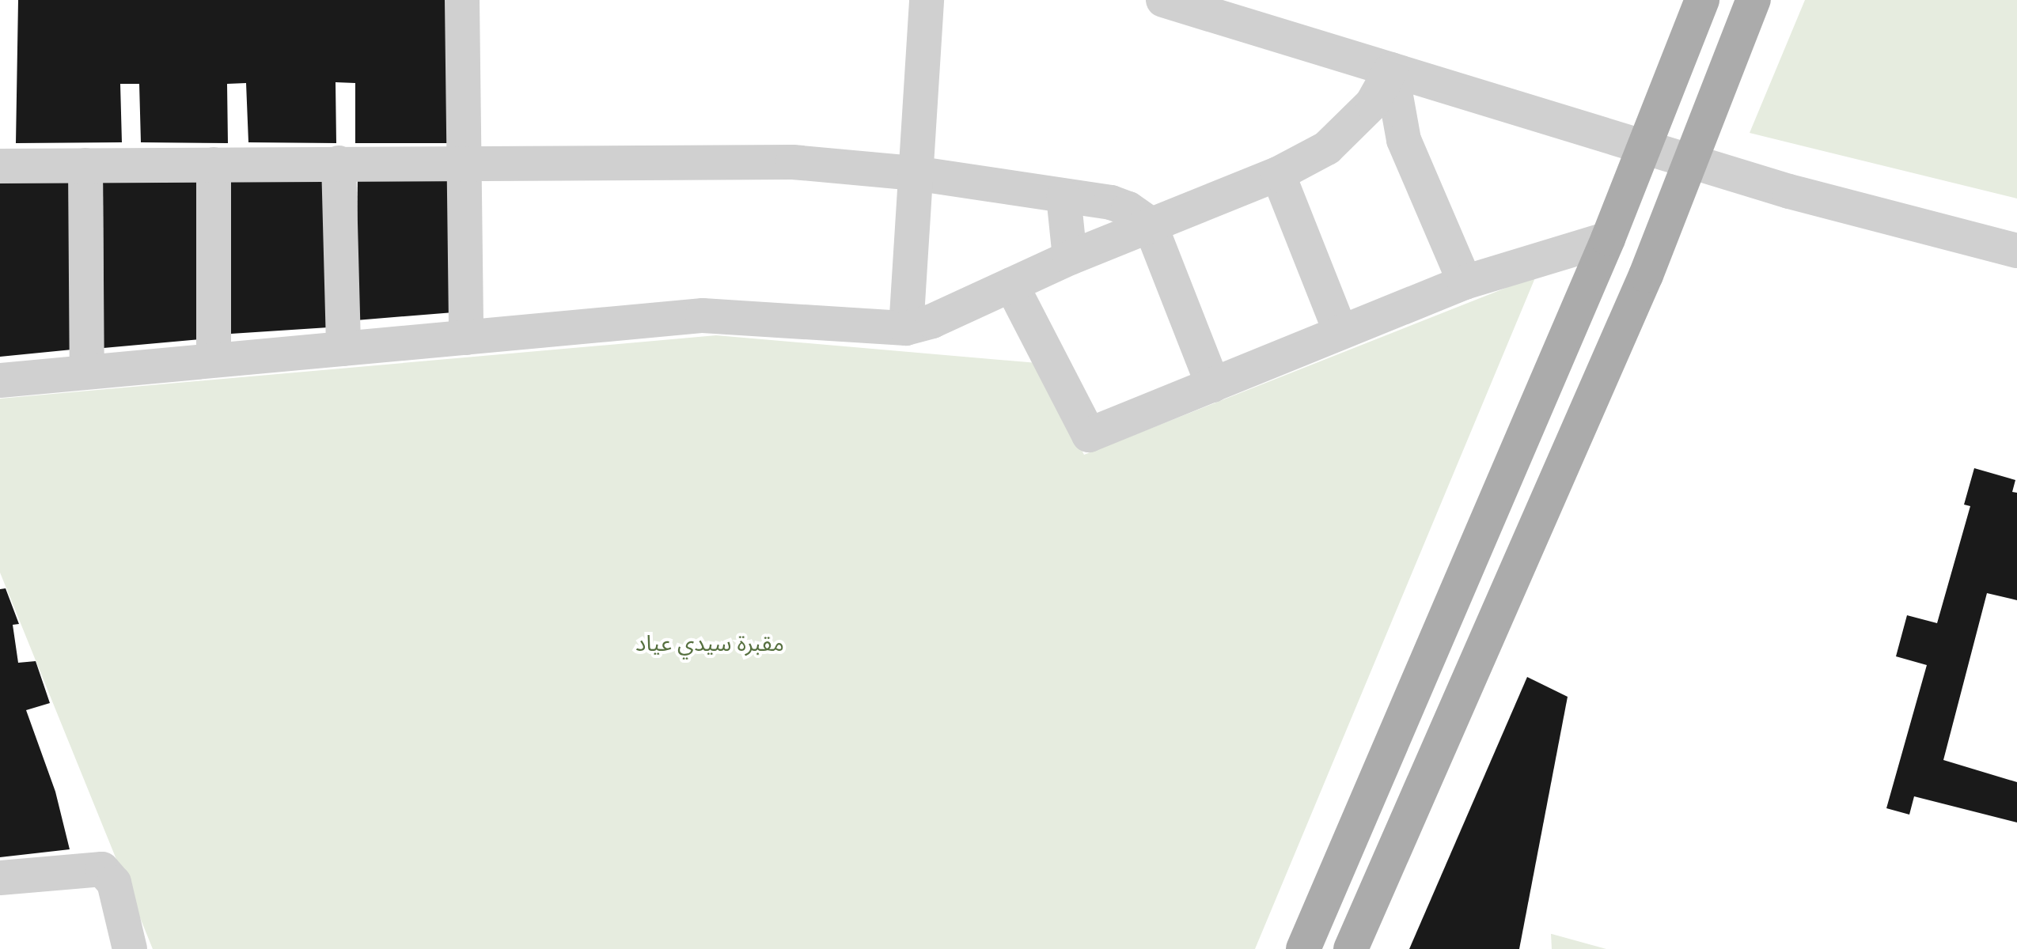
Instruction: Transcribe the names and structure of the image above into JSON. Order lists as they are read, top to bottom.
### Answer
{
  "parks": ["مقبرة سيدي عياد"]
}
